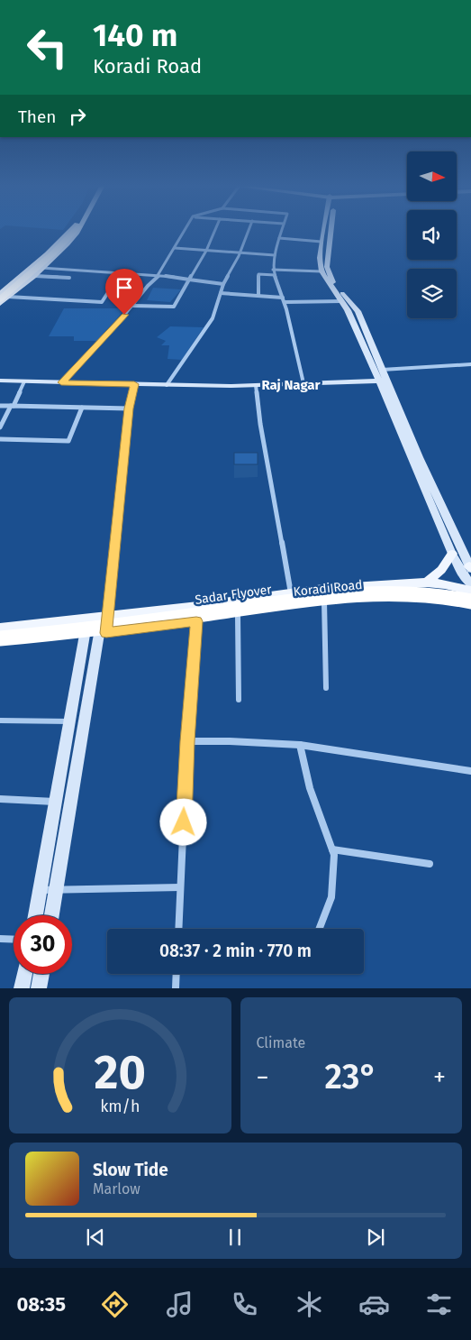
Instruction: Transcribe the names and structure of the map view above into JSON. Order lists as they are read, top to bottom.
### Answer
{
  "streets": {
    "highway": ["Sadar Flyover"],
    "main road": ["Koradi Road"]
  },
  "districts": ["Raj Nagar"],
  "north": "right",
  "page": {
    "turn": ["140 m", "Koradi Road"],
    "then": "Then",
    "limit": "30",
    "trip": "08:37 · 2 min · 770 m",
    "tile": "Climate",
    "heat": ["−", "23°", "+"],
    "song": ["Slow Tide", "Marlow"],
    "tabs": "08:35",
    "gauge": ["20", "km/h"]
  }
}
